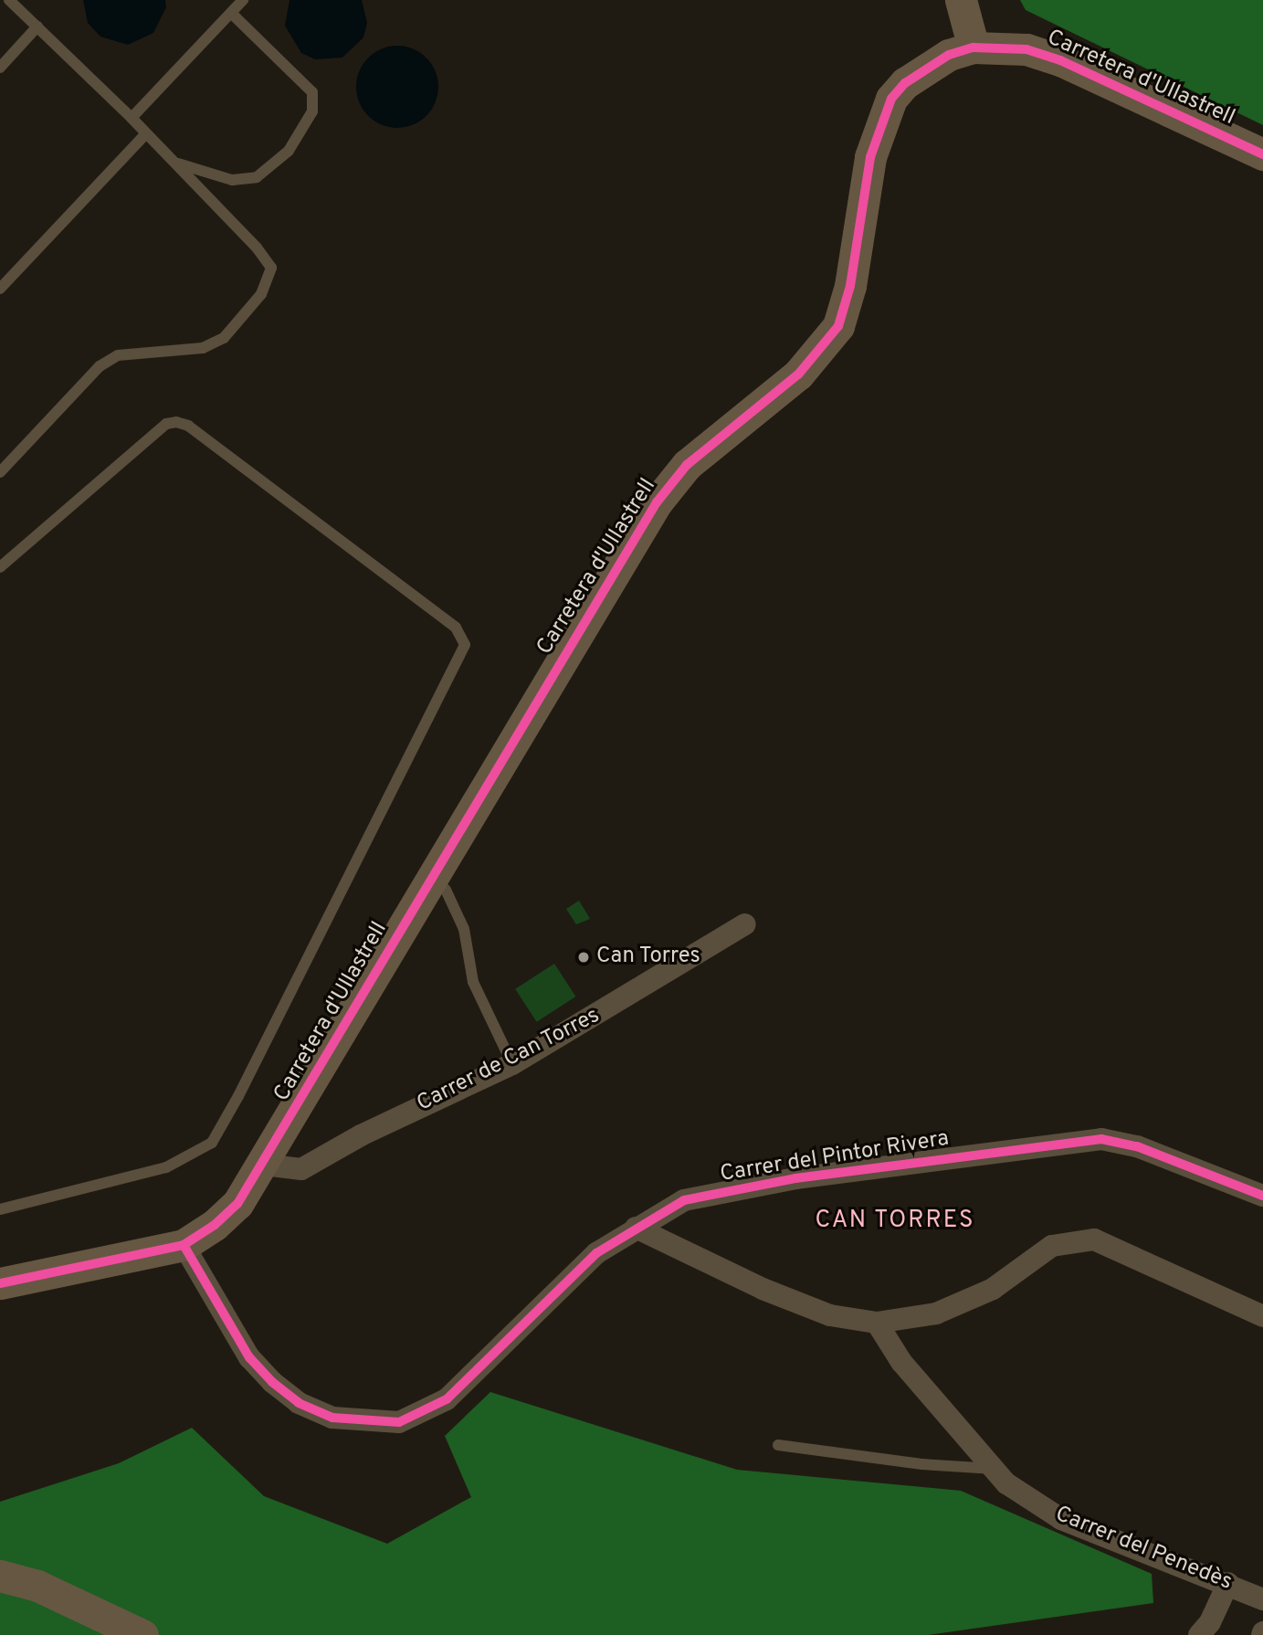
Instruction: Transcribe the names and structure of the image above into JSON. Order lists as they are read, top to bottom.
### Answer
{
  "streets": {
    "street": [
      "Carretera d'Ullastrell",
      "Carrer de Can Torres",
      "Carrer del Pintor Rivera",
      "Carrer del Penedès"
    ]
  },
  "crossings": [
    ["Carretera d'Ullastrell", "Carrer de Can Torres"],
    ["Carretera d'Ullastrell", "Carrer del Pintor Rivera"]
  ],
  "districts": ["CAN TORRES"],
  "places": ["Can Torres"]
}
